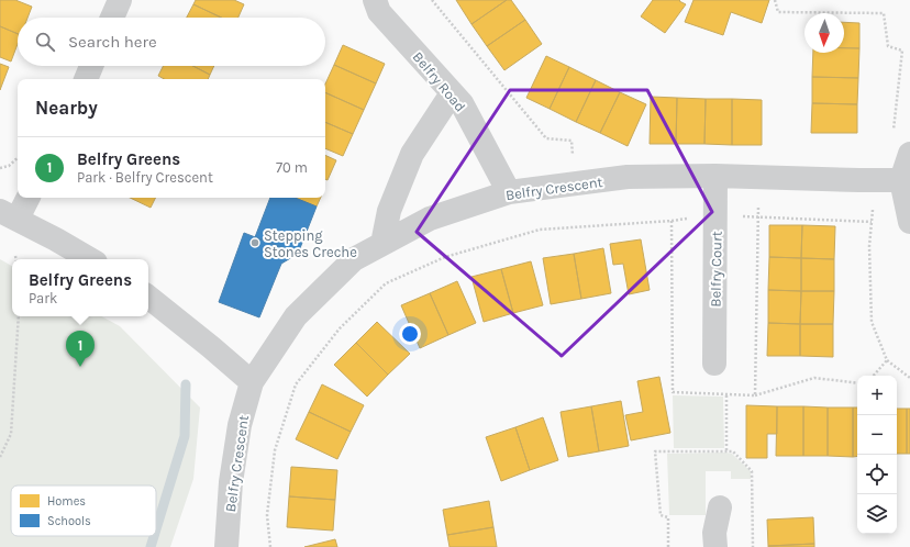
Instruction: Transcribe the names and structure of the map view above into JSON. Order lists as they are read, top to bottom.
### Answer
{
  "streets": {
    "street": ["Belfry Road", "Belfry Crescent", "Belfry Court"]
  },
  "crossings": [
    ["Belfry Road", "Belfry Crescent"],
    ["Belfry Crescent", "Belfry Court"]
  ],
  "places": ["Stepping Stones Creche"],
  "legend": ["Homes", "Schools"],
  "north": "bottom",
  "page": {
    "search": "Search here",
    "heading": "Nearby",
    "list": [
      {
        "mark": "1",
        "name": "Belfry Greens",
        "note": "Park · Belfry Crescent",
        "value": "70 m"
      }
    ],
    "popup": ["Belfry Greens", "Park"],
    "pins": "1",
    "map_buttons": ["+", "−"]
  }
}
